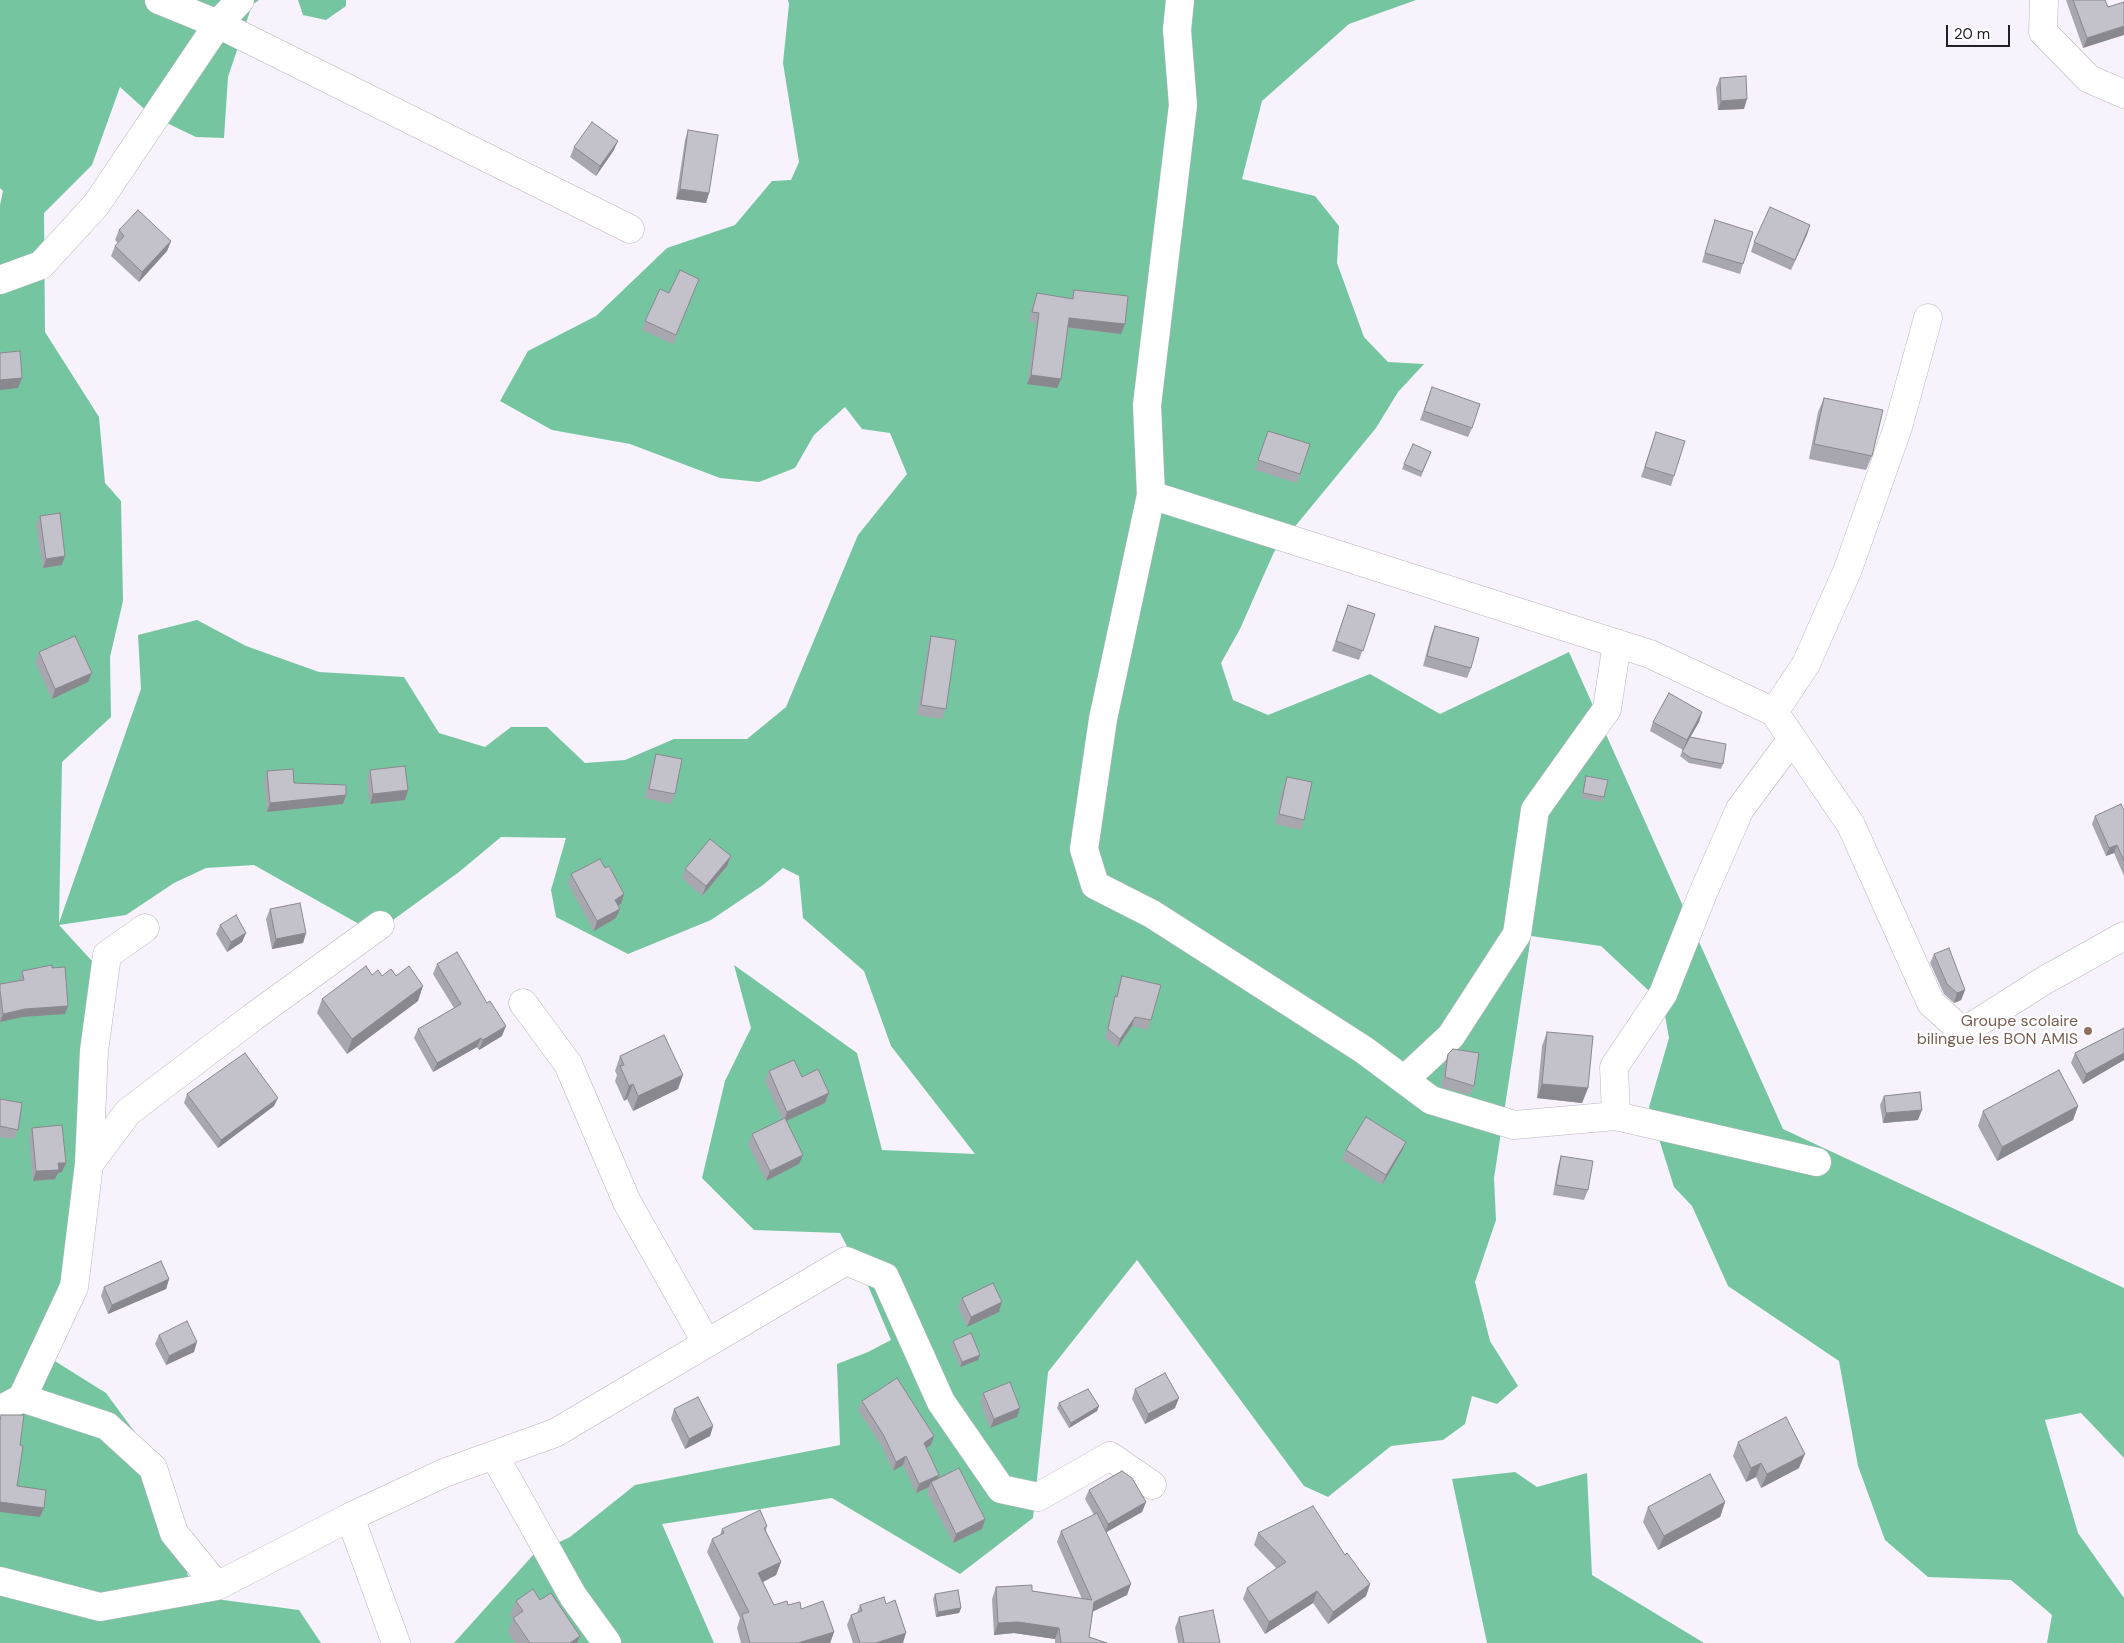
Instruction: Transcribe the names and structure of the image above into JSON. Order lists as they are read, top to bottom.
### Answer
{
  "places": ["Groupe scolaire bilingue les BON AMIS"],
  "scale_bar": "20 m"
}
